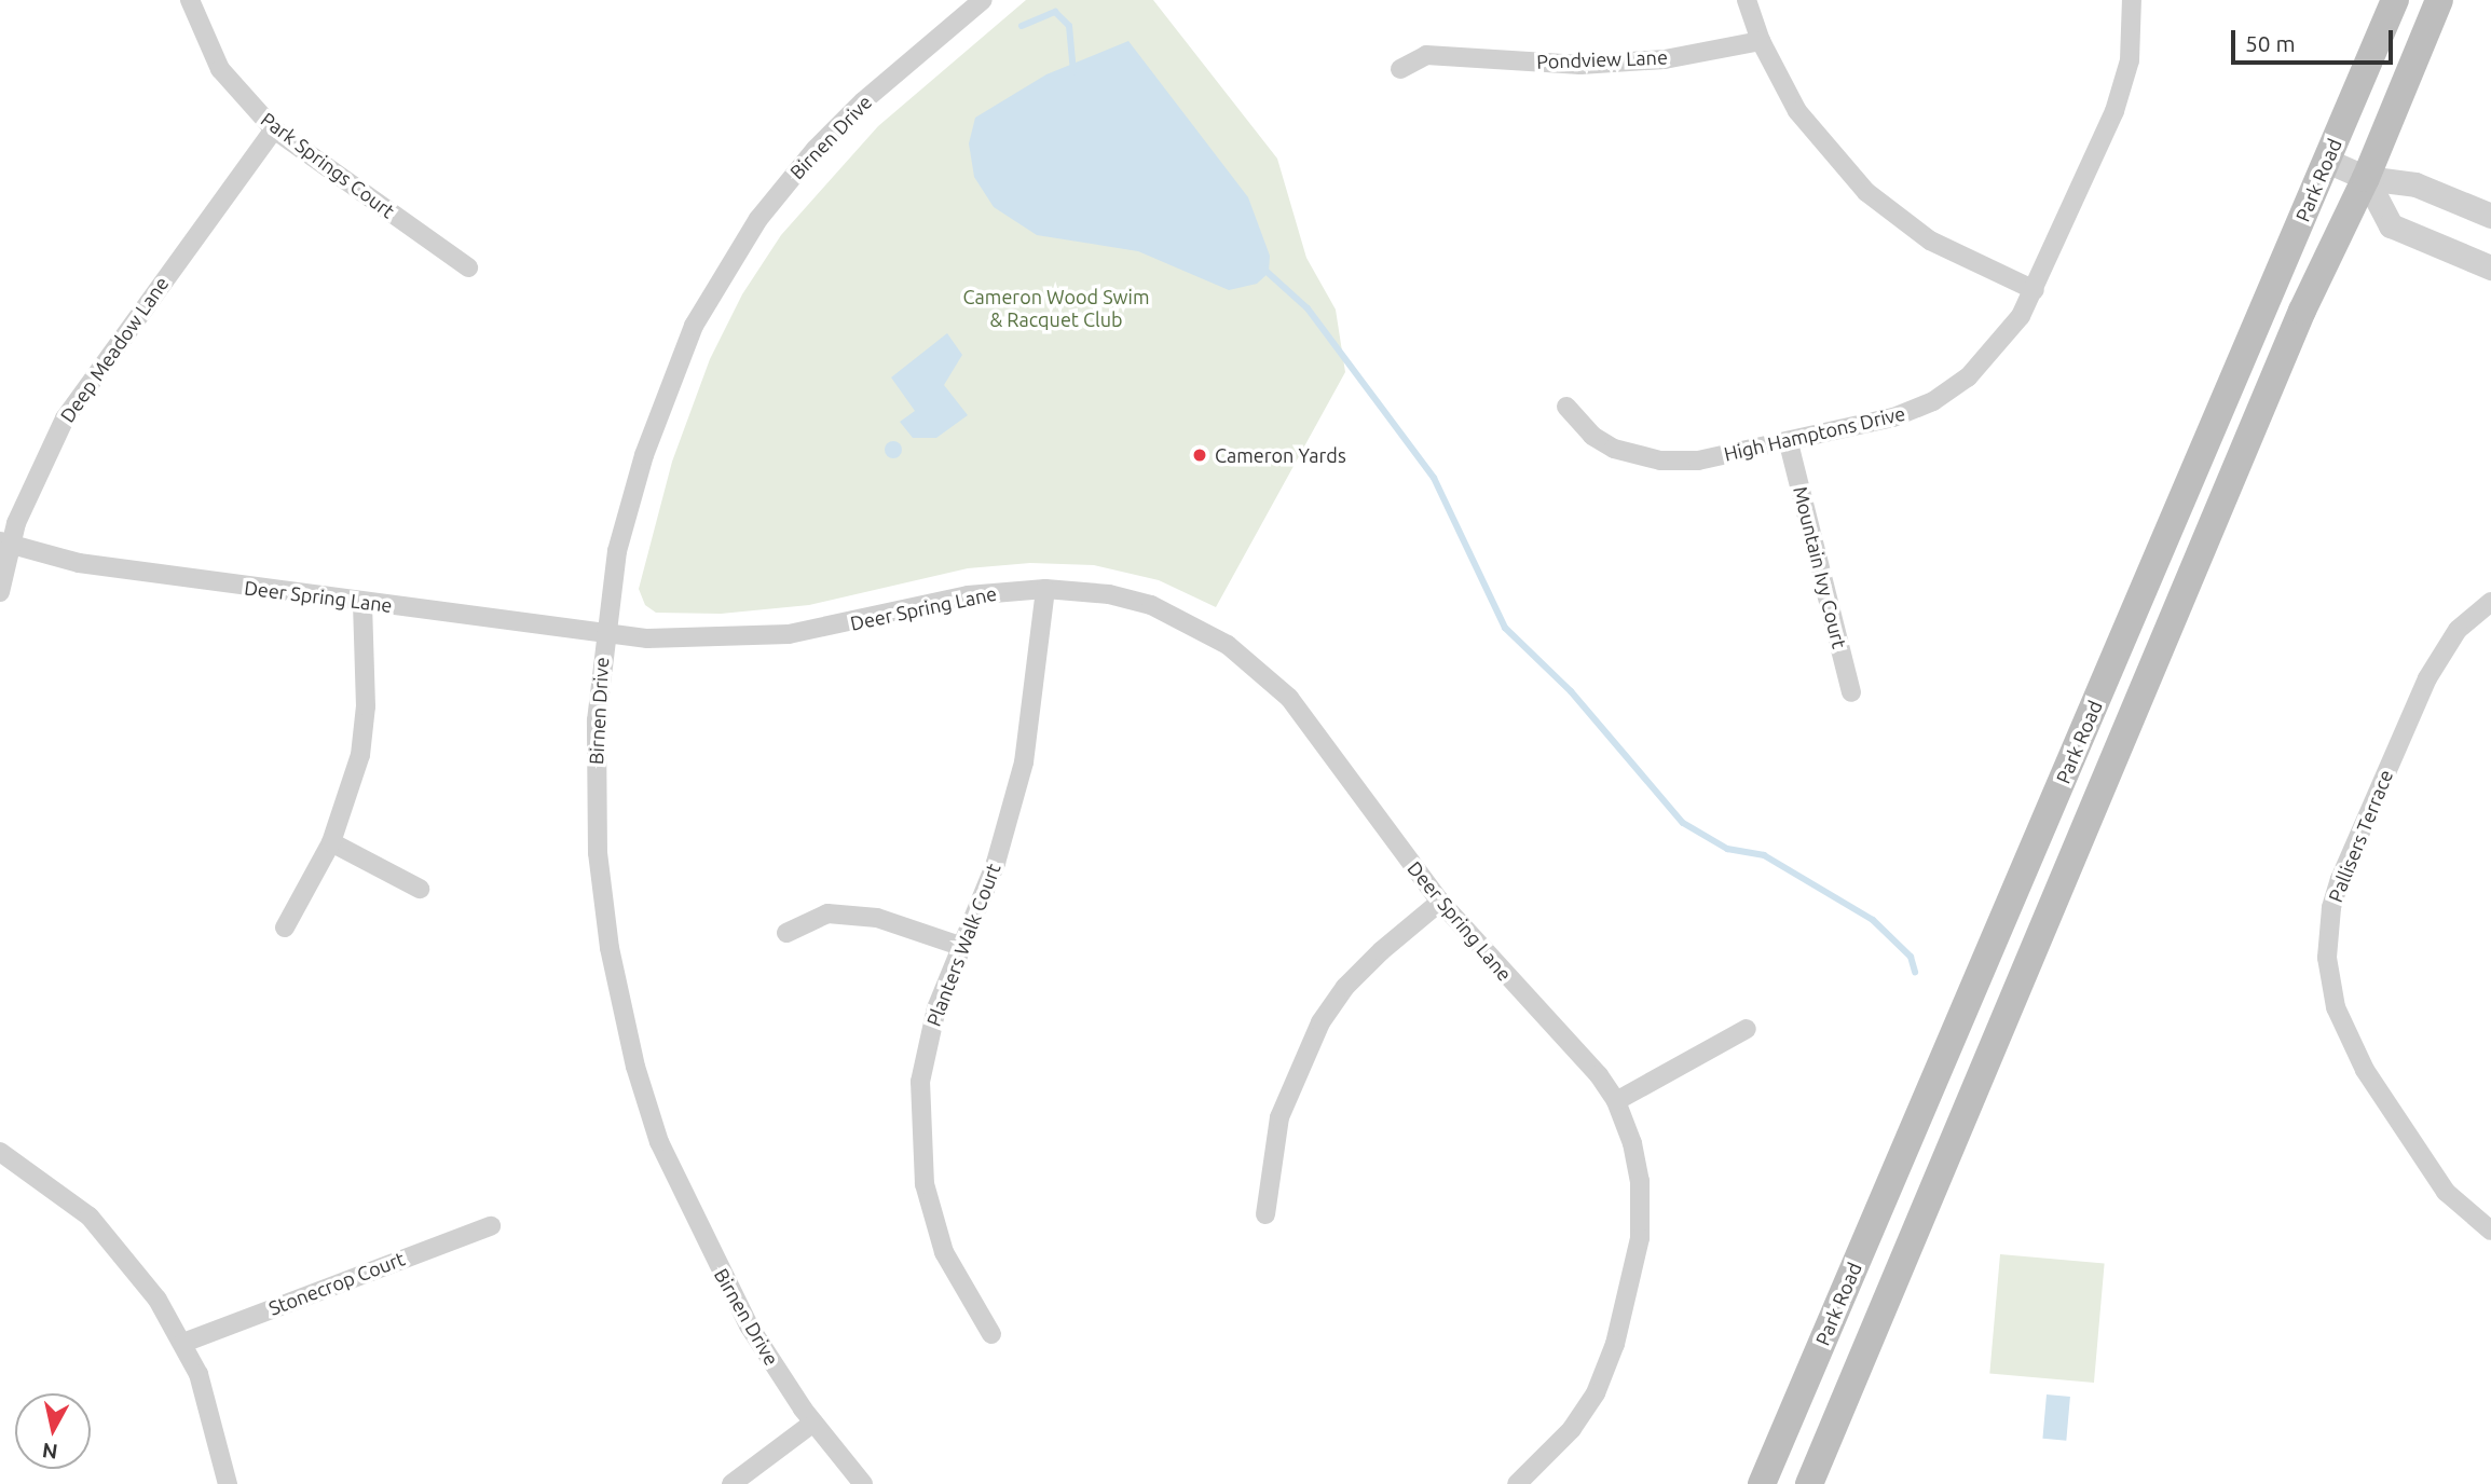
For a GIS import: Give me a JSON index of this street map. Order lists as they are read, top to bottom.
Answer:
{
  "streets": {
    "main road": ["Park Road"],
    "street": [
      "Pondview Lane",
      "Birnen Drive",
      "Park Springs Court",
      "Deep Meadow Lane",
      "High Hamptons Drive",
      "Mountain Ivy Court",
      "Deer Spring Lane",
      "Pallisers Terrace",
      "Planters Walk Court",
      "Stonecrop Court"
    ]
  },
  "crossings": [
    ["Birnen Drive", "Deer Spring Lane"],
    ["Park Springs Court", "Deep Meadow Lane"],
    ["Deep Meadow Lane", "Deer Spring Lane"],
    ["High Hamptons Drive", "Mountain Ivy Court"],
    ["Deer Spring Lane", "Planters Walk Court"]
  ],
  "parks": ["Cameron Wood Swim & Racquet Club"],
  "places": ["Cameron Yards"],
  "scale_bar": "50 m",
  "north": "bottom"
}
